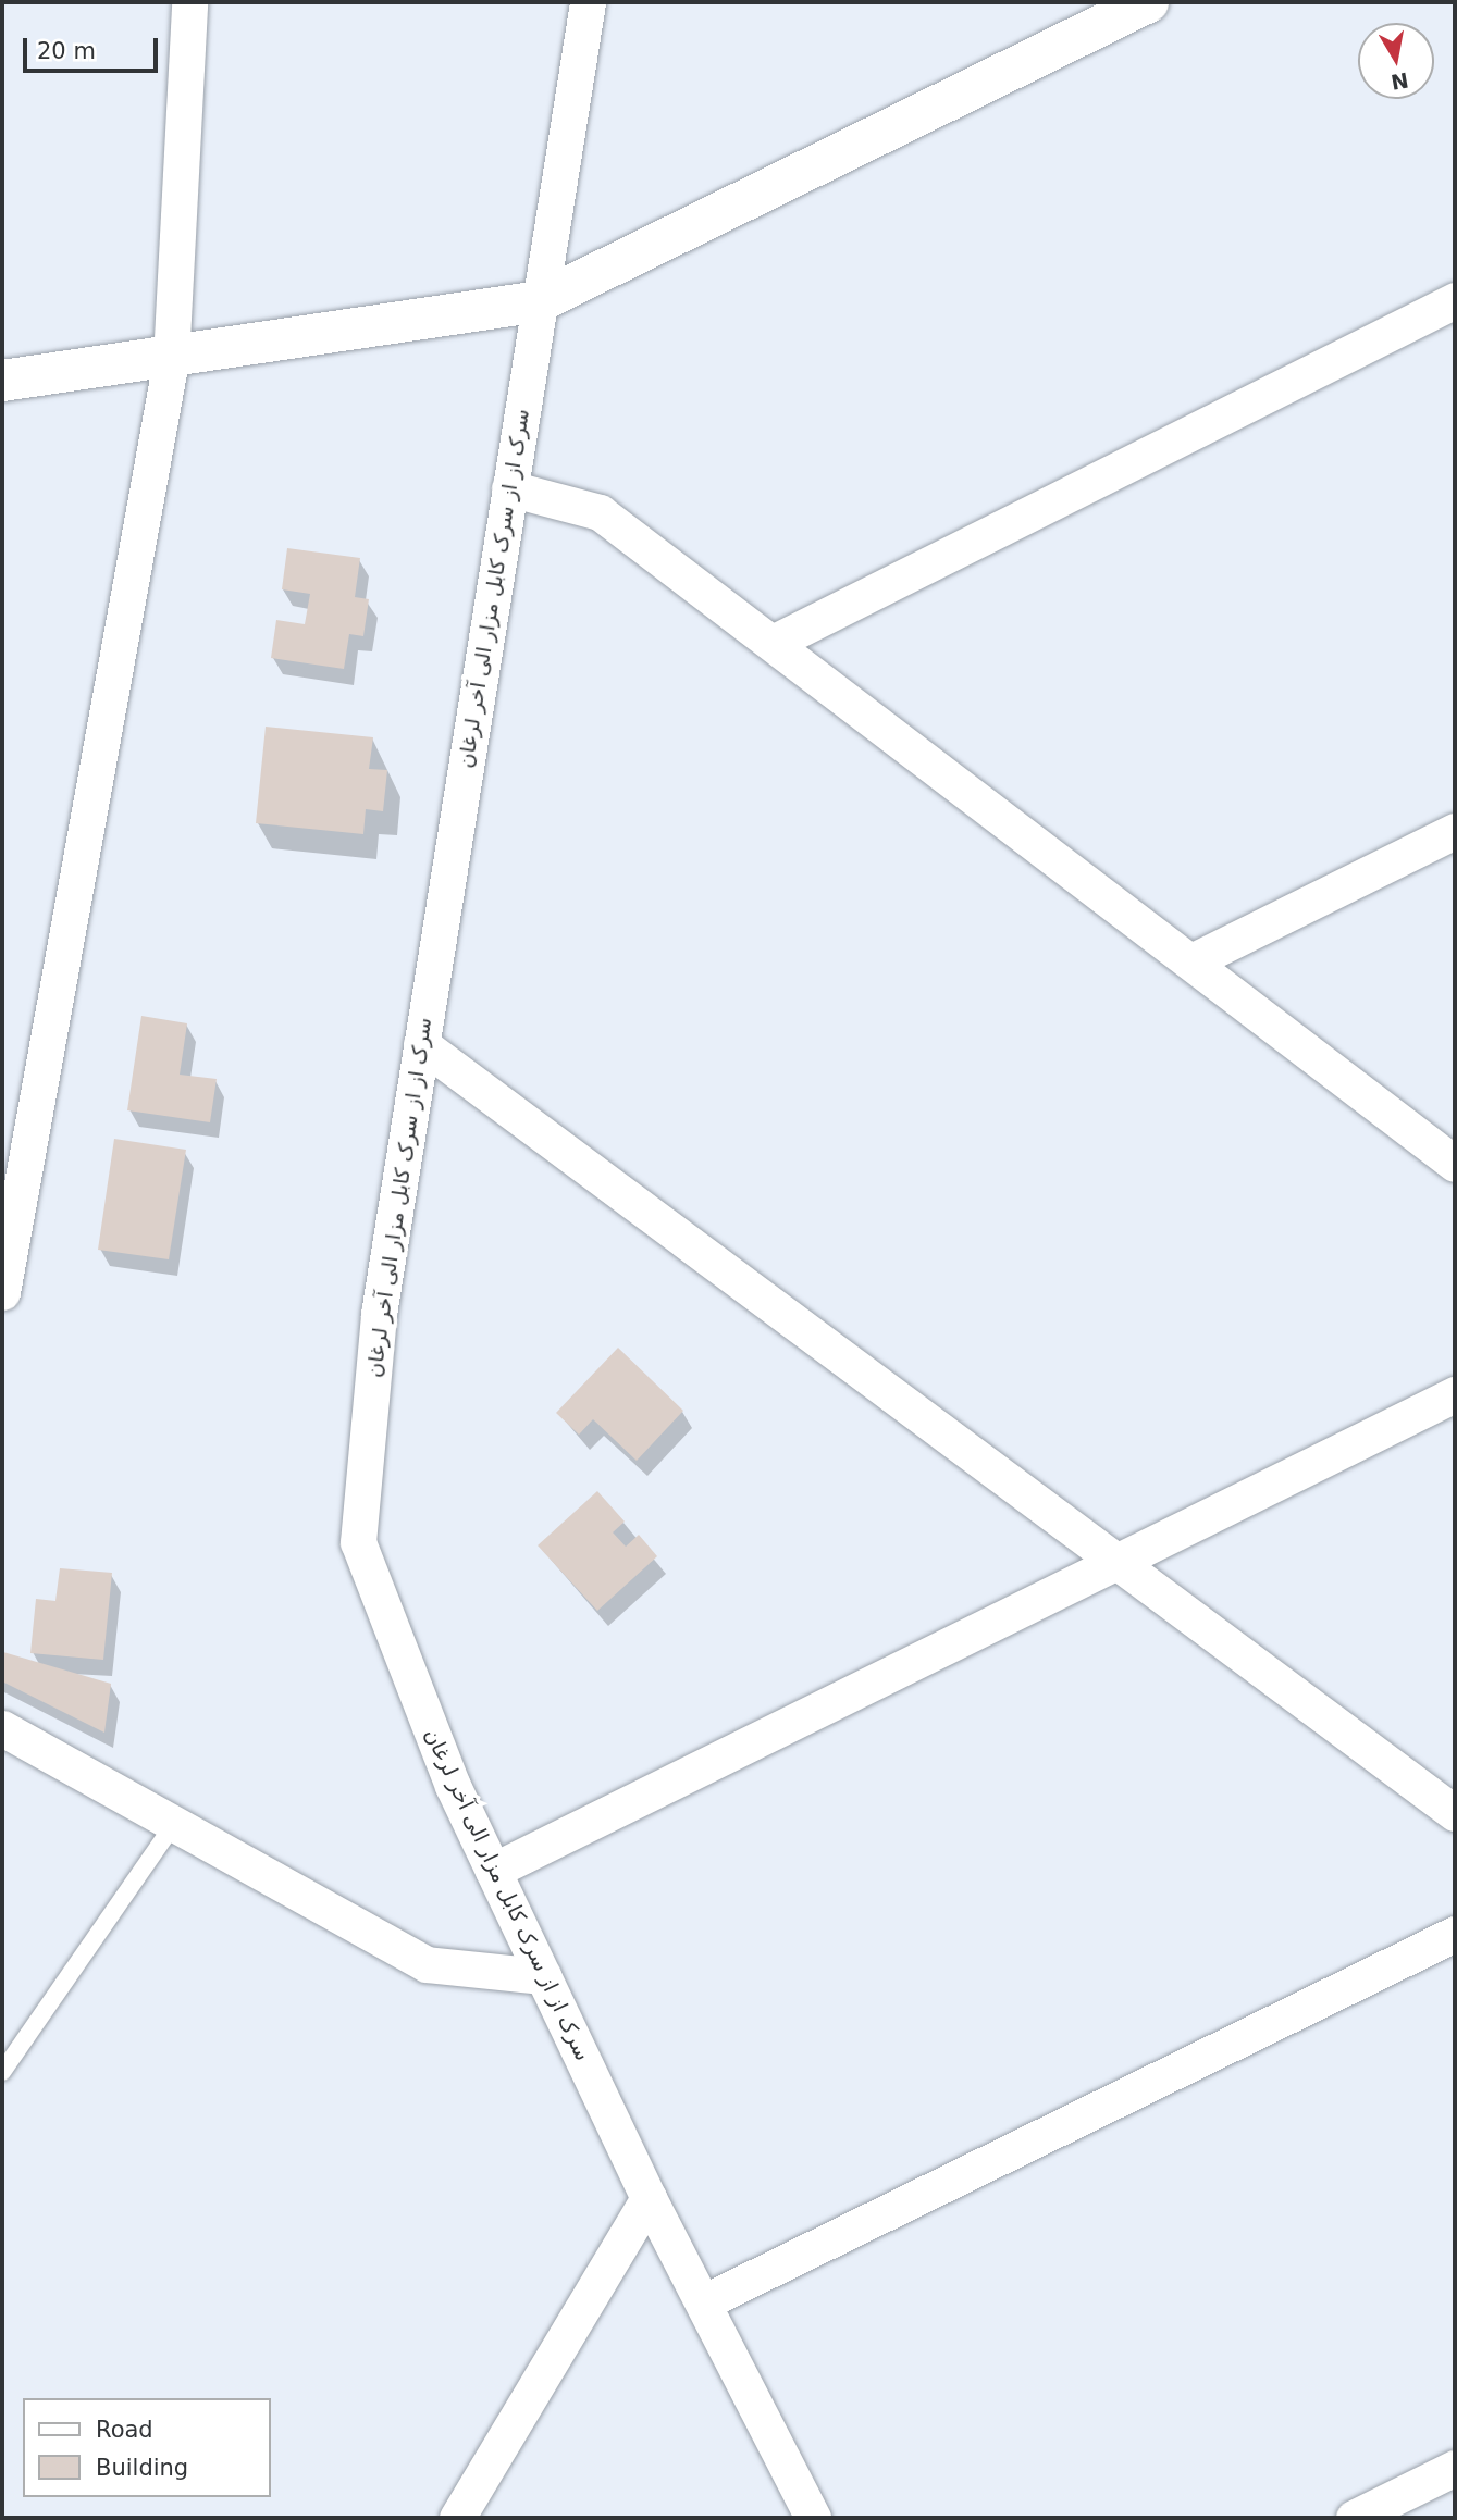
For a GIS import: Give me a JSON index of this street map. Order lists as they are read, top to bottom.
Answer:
{
  "streets": {
    "street": ["سرک از از سرک کابل مزار الی آخر لرغان"]
  },
  "legend": ["Road", "Building"],
  "scale_bar": "20 m",
  "north": "bottom"
}
